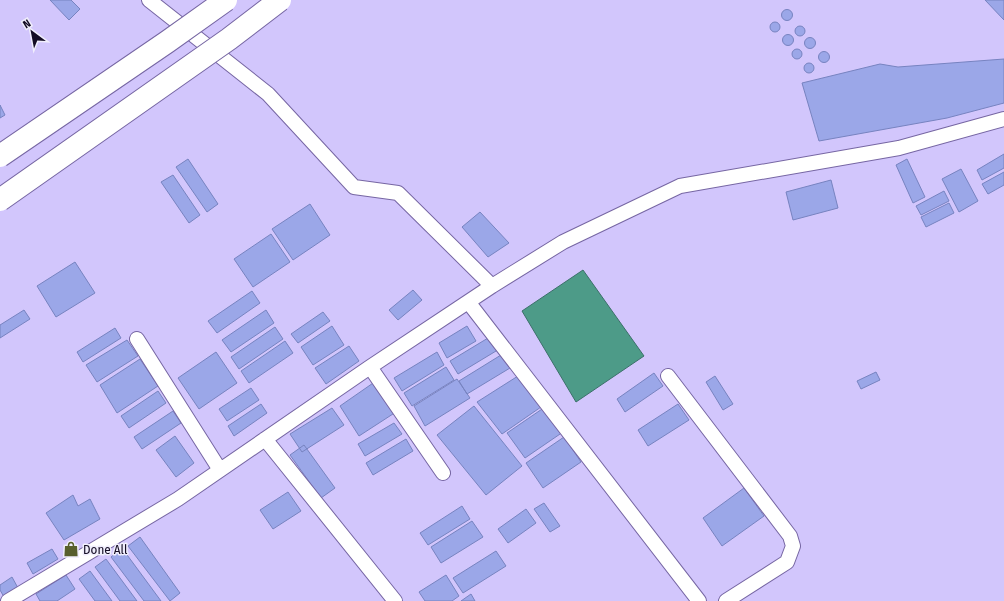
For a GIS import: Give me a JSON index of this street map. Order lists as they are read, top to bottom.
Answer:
{
  "places": {
    "shop": ["Done All"]
  },
  "north": "top left"
}
